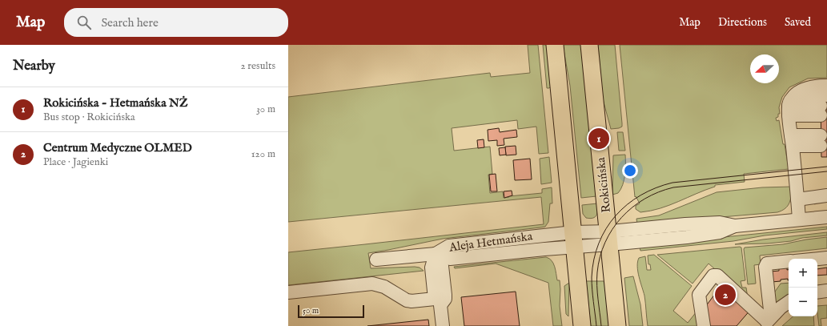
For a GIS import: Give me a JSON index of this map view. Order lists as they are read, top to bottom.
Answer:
{
  "streets": {
    "main road": ["Rokicińska"],
    "street": ["Aleja Hetmańska"]
  },
  "crossings": [
    ["Rokicińska", "Aleja Hetmańska"]
  ],
  "scale_bar": "50 m",
  "north": "left",
  "page": {
    "header": "Map",
    "search": "Search here",
    "nav": ["Map", "Directions", "Saved"],
    "heading": ["Nearby", "2 results"],
    "list": [
      {
        "mark": "1",
        "name": "Rokicińska - Hetmańska NŻ",
        "note": "Bus stop · Rokicińska",
        "value": "30 m"
      },
      {
        "mark": "2",
        "name": "Centrum Medyczne OLMED",
        "note": "Place · Jagienki",
        "value": "120 m"
      }
    ],
    "pins": ["1", "2"],
    "map_buttons": ["+", "−"],
    "scale": "50 m"
  }
}
